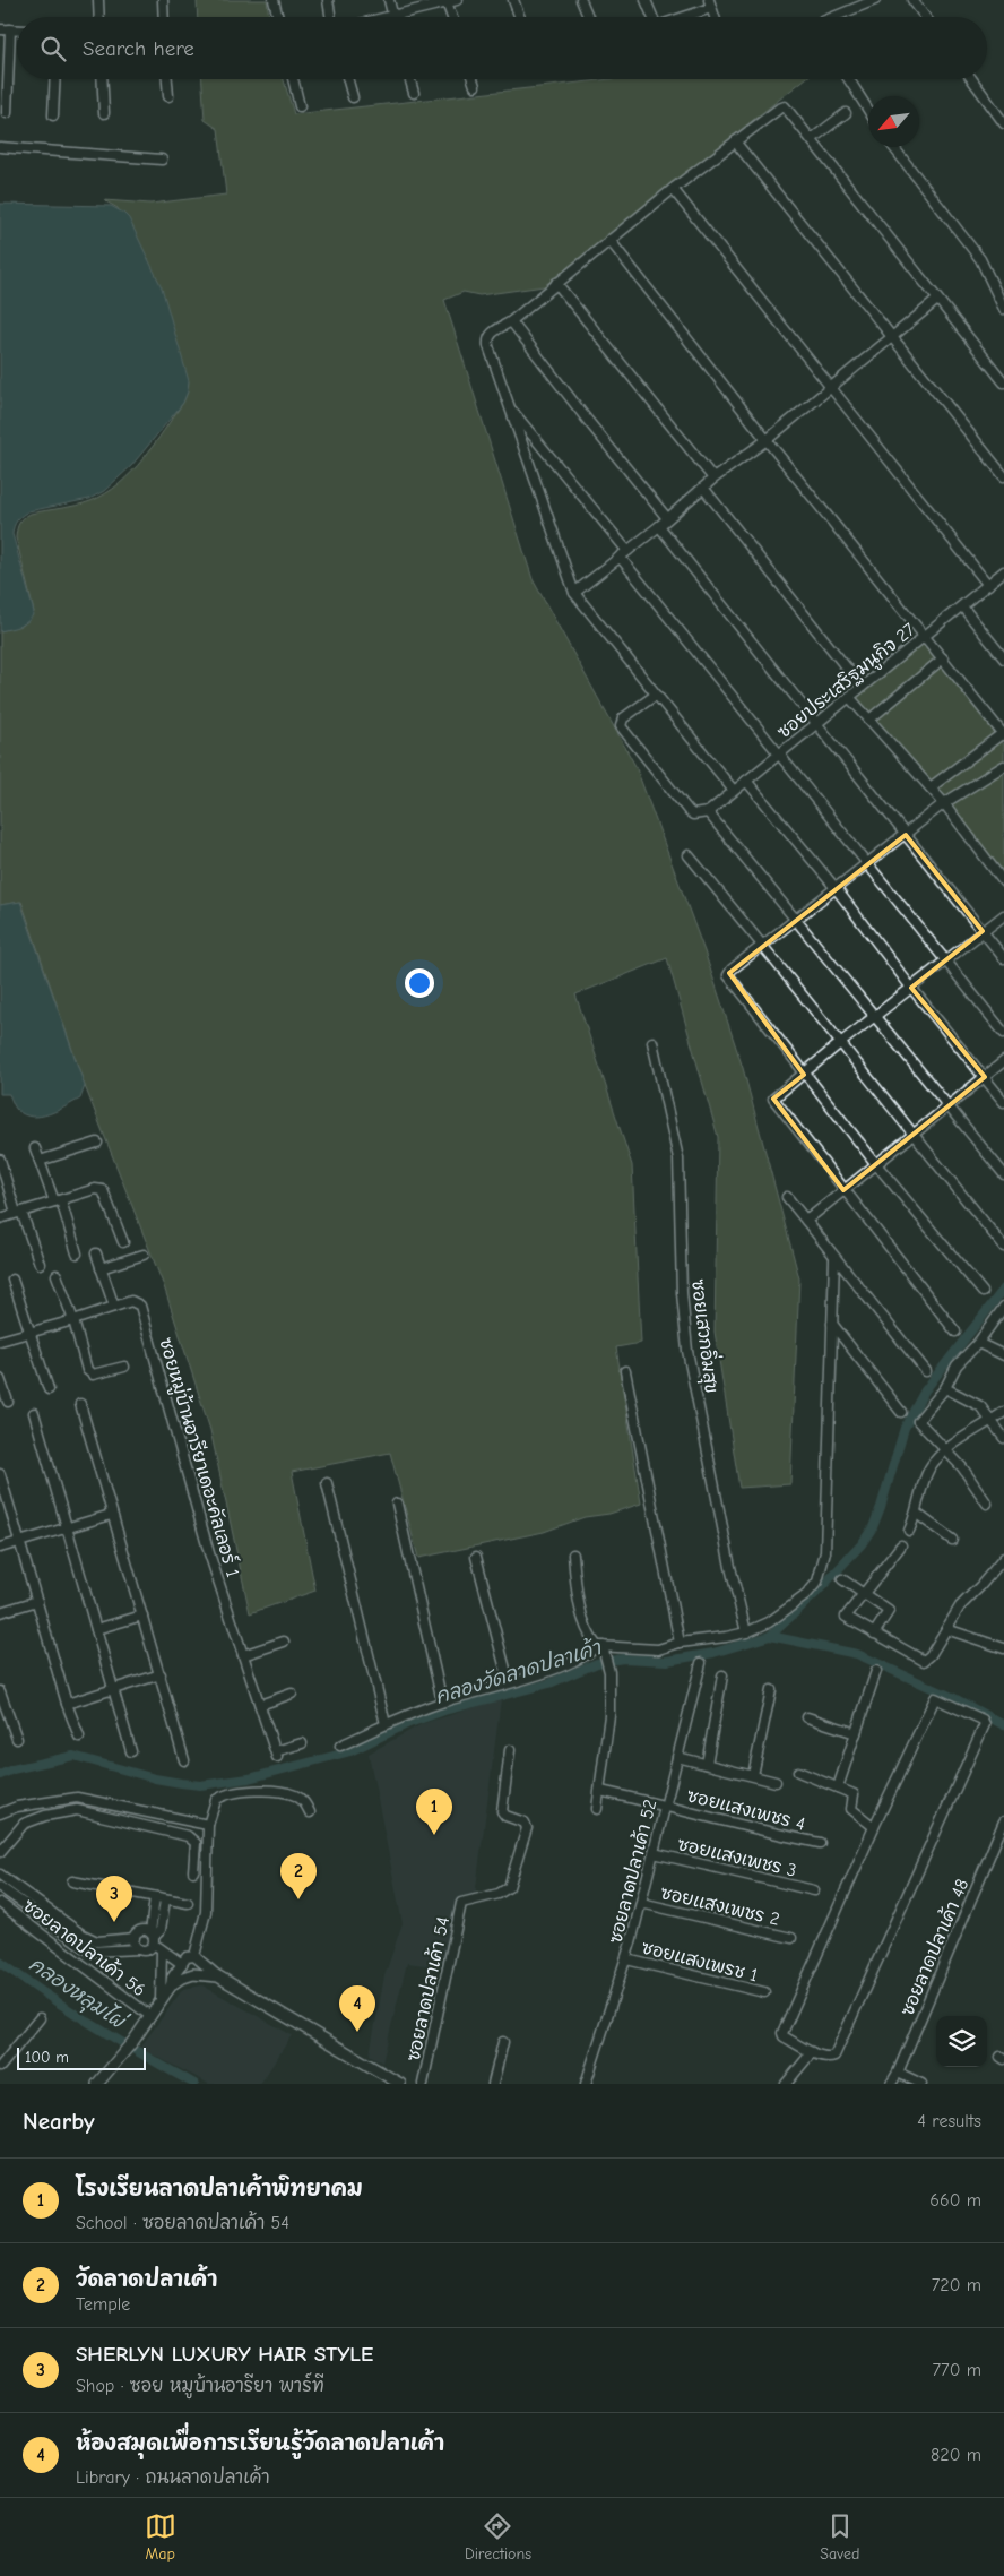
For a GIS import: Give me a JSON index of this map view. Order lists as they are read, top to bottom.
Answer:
{
  "streets": {
    "street": [
      "ซอยประเสริฐมนูกิจ 27",
      "ซอยเสวกอิ่มสุข",
      "ซอยหมู่บ้านอารียาเดอะคัลเลอร์ 1",
      "ซอยแสงเพชร 4",
      "ซอยแสงเพชร 3",
      "ซอยลาดปลาเค้า 52",
      "ซอยแสงเพชร 2",
      "ซอยลาดปลาเค้า 56",
      "ซอยลาดปลาเค้า 48",
      "ซอยแสงเพรช 1",
      "ซอยลาดปลาเค้า 54"
    ]
  },
  "crossings": [
    ["ซอยแสงเพชร 4", "ซอยลาดปลาเค้า 52"],
    ["ซอยแสงเพชร 3", "ซอยลาดปลาเค้า 52"],
    ["ซอยลาดปลาเค้า 52", "ซอยแสงเพชร 2"],
    ["ซอยลาดปลาเค้า 52", "ซอยแสงเพรช 1"]
  ],
  "water": ["คลองวัดลาดปลาเค้า", "คลองหลุมไผ่"],
  "scale_bar": "100 m",
  "north": "bottom left",
  "page": {
    "search": "Search here",
    "pins": [
      "1",
      "2",
      "3",
      "4"
    ],
    "scale": "100 m",
    "heading": ["Nearby", "4 results"],
    "list": [
      {
        "mark": "1",
        "name": "โรงเรียนลาดปลาเค้าพิทยาคม",
        "note": "School · ซอยลาดปลาเค้า 54",
        "value": "660 m"
      },
      {
        "mark": "2",
        "name": "วัดลาดปลาเค้า",
        "note": "Temple",
        "value": "720 m"
      },
      {
        "mark": "3",
        "name": "SHERLYN LUXURY HAIR STYLE",
        "note": "Shop · ซอย หมูบ้านอารียา พาร์ที",
        "value": "770 m"
      },
      {
        "mark": "4",
        "name": "ห้องสมุดเพื่อการเรียนรู้วัดลาดปลาเค้า",
        "note": "Library · ถนนลาดปลาเค้า",
        "value": "820 m"
      }
    ],
    "nav": ["Map", "Directions", "Saved"]
  }
}
